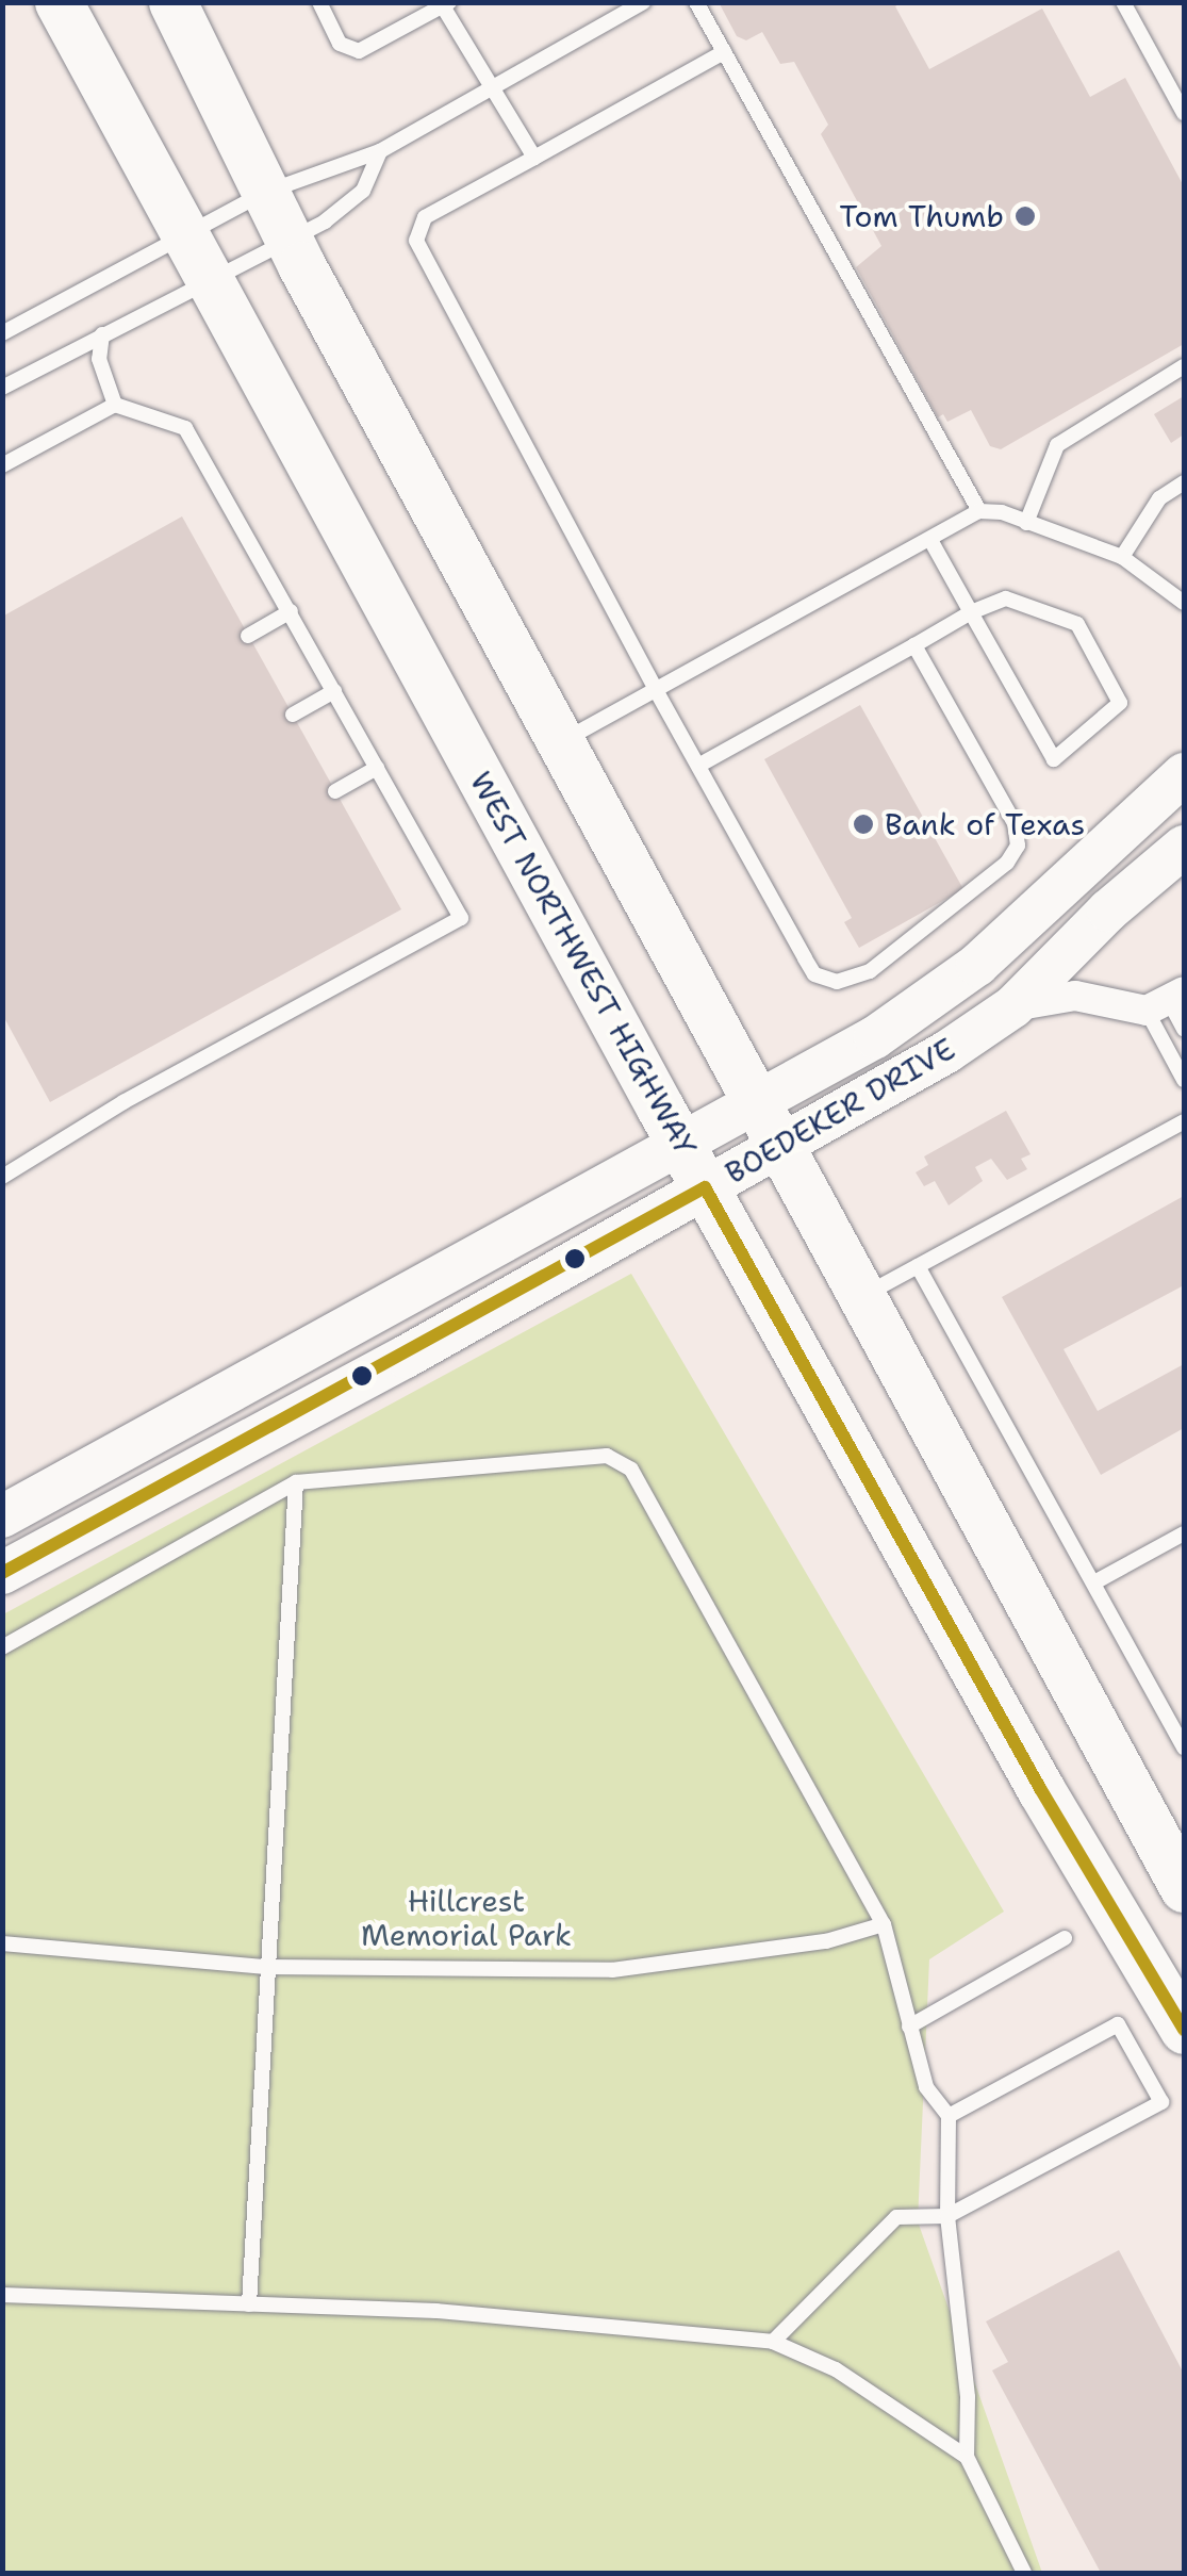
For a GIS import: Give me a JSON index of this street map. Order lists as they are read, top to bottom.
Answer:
{
  "streets": {
    "main road": ["WEST NORTHWEST HIGHWAY", "BOEDEKER DRIVE"]
  },
  "crossings": [
    ["WEST NORTHWEST HIGHWAY", "BOEDEKER DRIVE"]
  ],
  "parks": ["Hillcrest Memorial Park"],
  "places": ["Tom Thumb", "Bank of Texas"]
}
